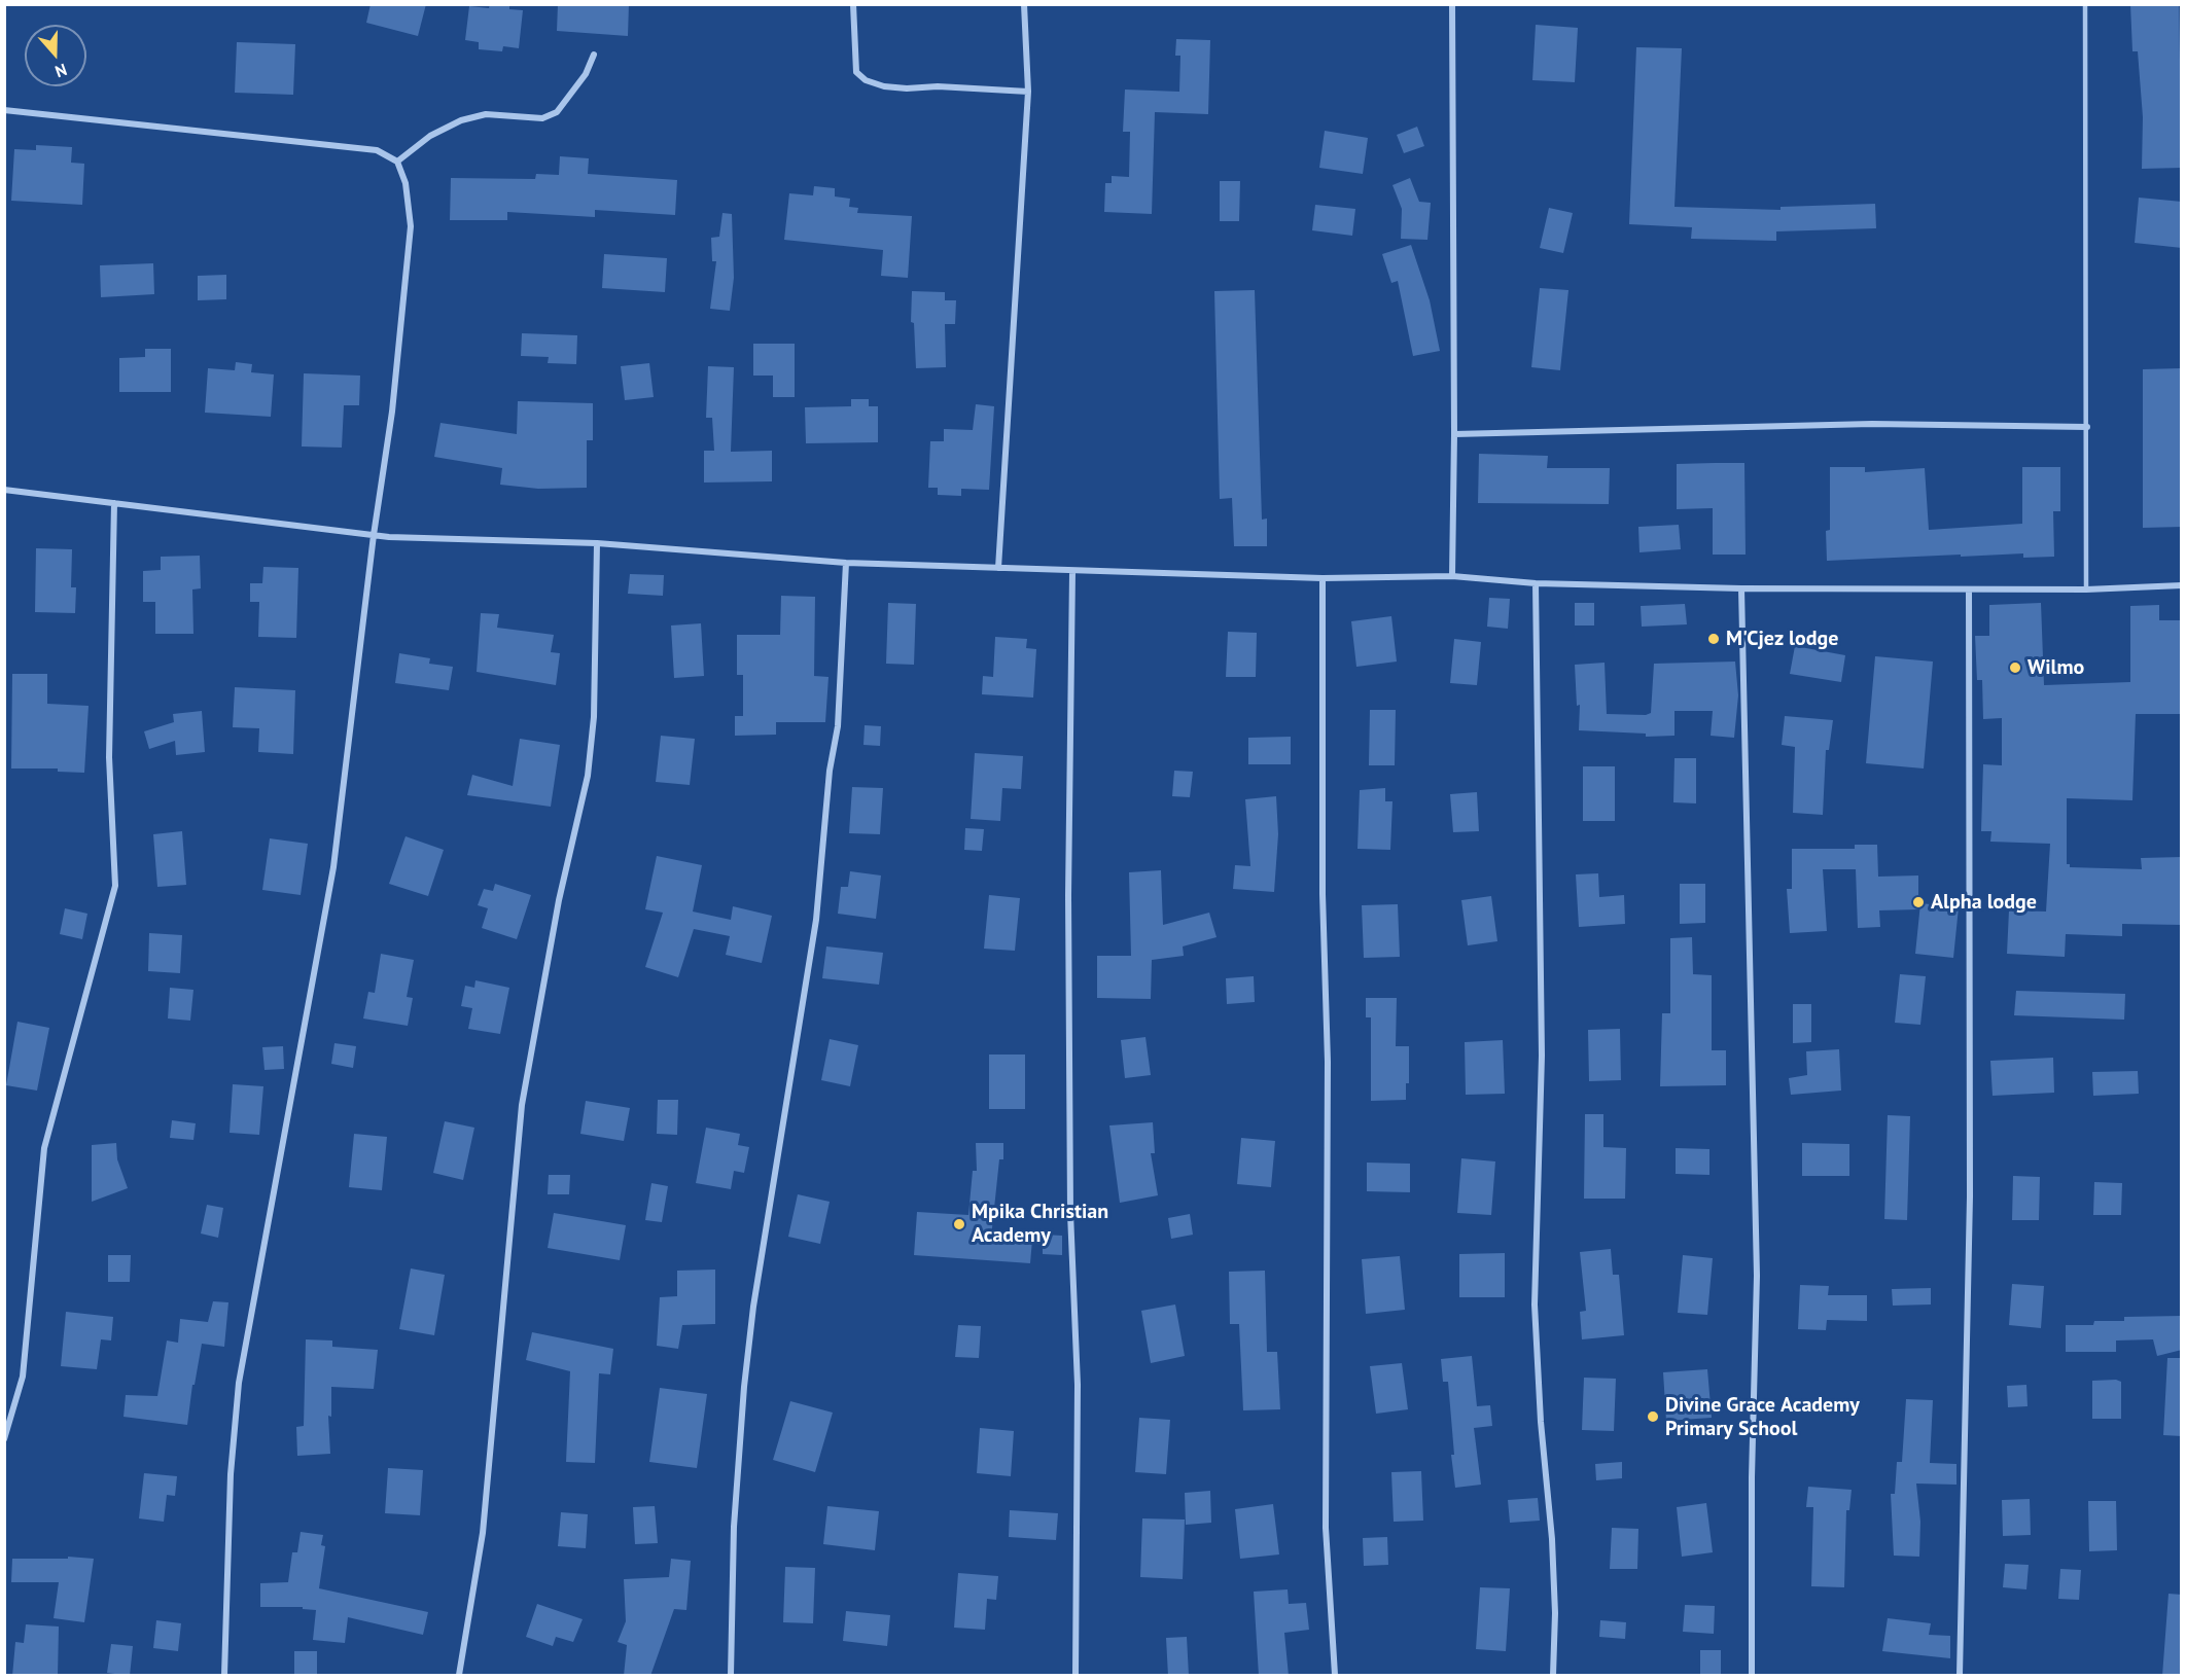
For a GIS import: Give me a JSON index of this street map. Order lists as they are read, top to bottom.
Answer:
{
  "places": [
    "M'Cjez lodge",
    "Wilmo",
    "Alpha lodge",
    "Mpika Christian Academy",
    "Divine Grace Academy Primary School"
  ],
  "north": "bottom"
}
